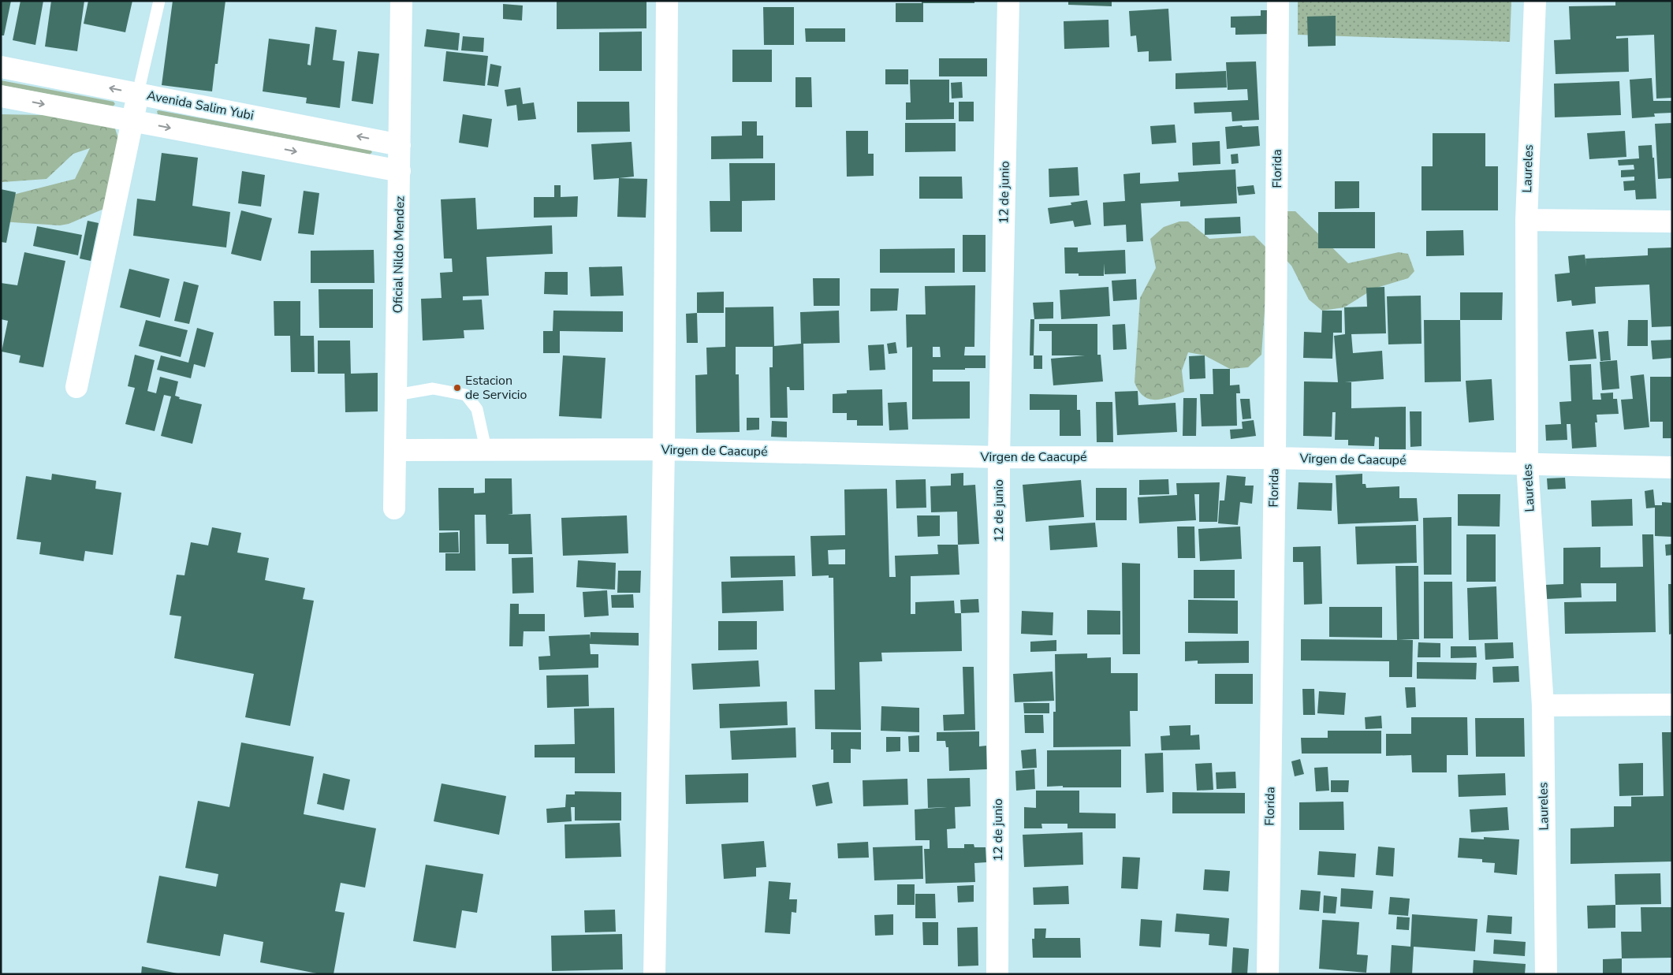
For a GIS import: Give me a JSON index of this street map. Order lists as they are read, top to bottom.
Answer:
{
  "streets": {
    "street": [
      "Avenida Salim Yubi",
      "Florida",
      "Laureles",
      "12 de junio",
      "Oficial Nildo Mendez",
      "Virgen de Caacupé"
    ]
  },
  "crossings": [
    ["Avenida Salim Yubi", "Oficial Nildo Mendez"],
    ["Florida", "Virgen de Caacupé"],
    ["Laureles", "Virgen de Caacupé"],
    ["12 de junio", "Virgen de Caacupé"],
    ["Oficial Nildo Mendez", "Virgen de Caacupé"]
  ],
  "places": ["Estacion de Servicio"]
}
